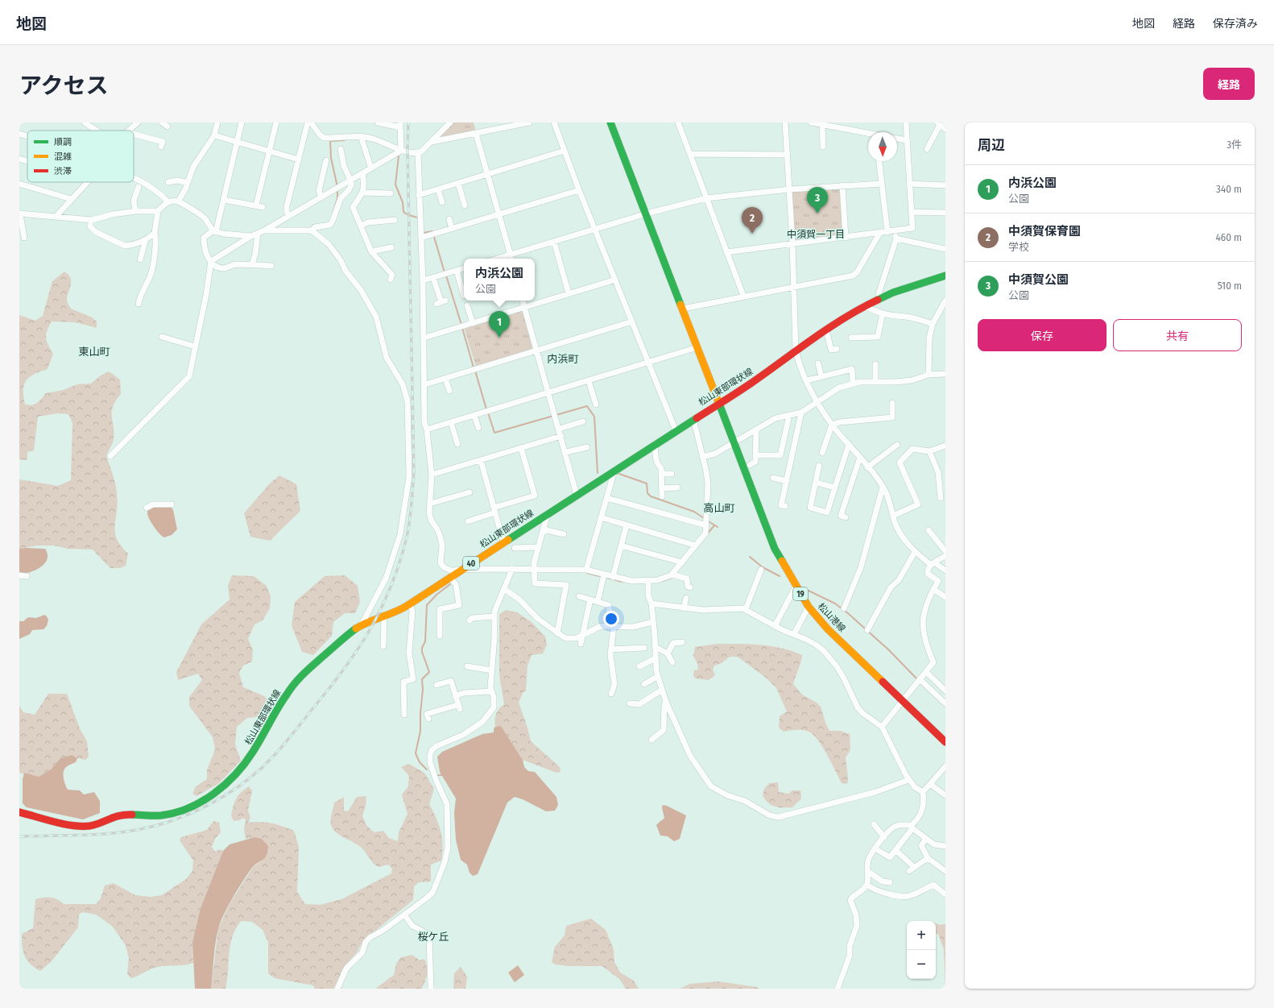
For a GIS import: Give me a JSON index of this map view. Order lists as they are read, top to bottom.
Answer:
{
  "streets": {
    "main road": [
      "松山東部環状線",
      "40",
      "19",
      "松山港線"
    ]
  },
  "crossings": [
    ["松山東部環状線", "松山港線"]
  ],
  "districts": [
    "中須賀一丁目",
    "東山町",
    "内浜町",
    "高山町",
    "桜ケ丘"
  ],
  "legend": ["順調", "混雑", "渋滞"],
  "north": "bottom",
  "page": {
    "header": "地図",
    "nav": ["地図", "経路", "保存済み"],
    "title": "アクセス",
    "buttons": [
      "経路",
      ["保存", "共有"]
    ],
    "heading": ["周辺", "3件"],
    "list": [
      {
        "mark": "1",
        "name": "内浜公園",
        "note": "公園",
        "value": "340 m"
      },
      {
        "mark": "2",
        "name": "中須賀保育園",
        "note": "学校",
        "value": "460 m"
      },
      {
        "mark": "3",
        "name": "中須賀公園",
        "note": "公園",
        "value": "510 m"
      }
    ],
    "pins": ["3", "2", "1"],
    "popup": ["内浜公園", "公園"],
    "map_buttons": ["+", "−"]
  }
}
